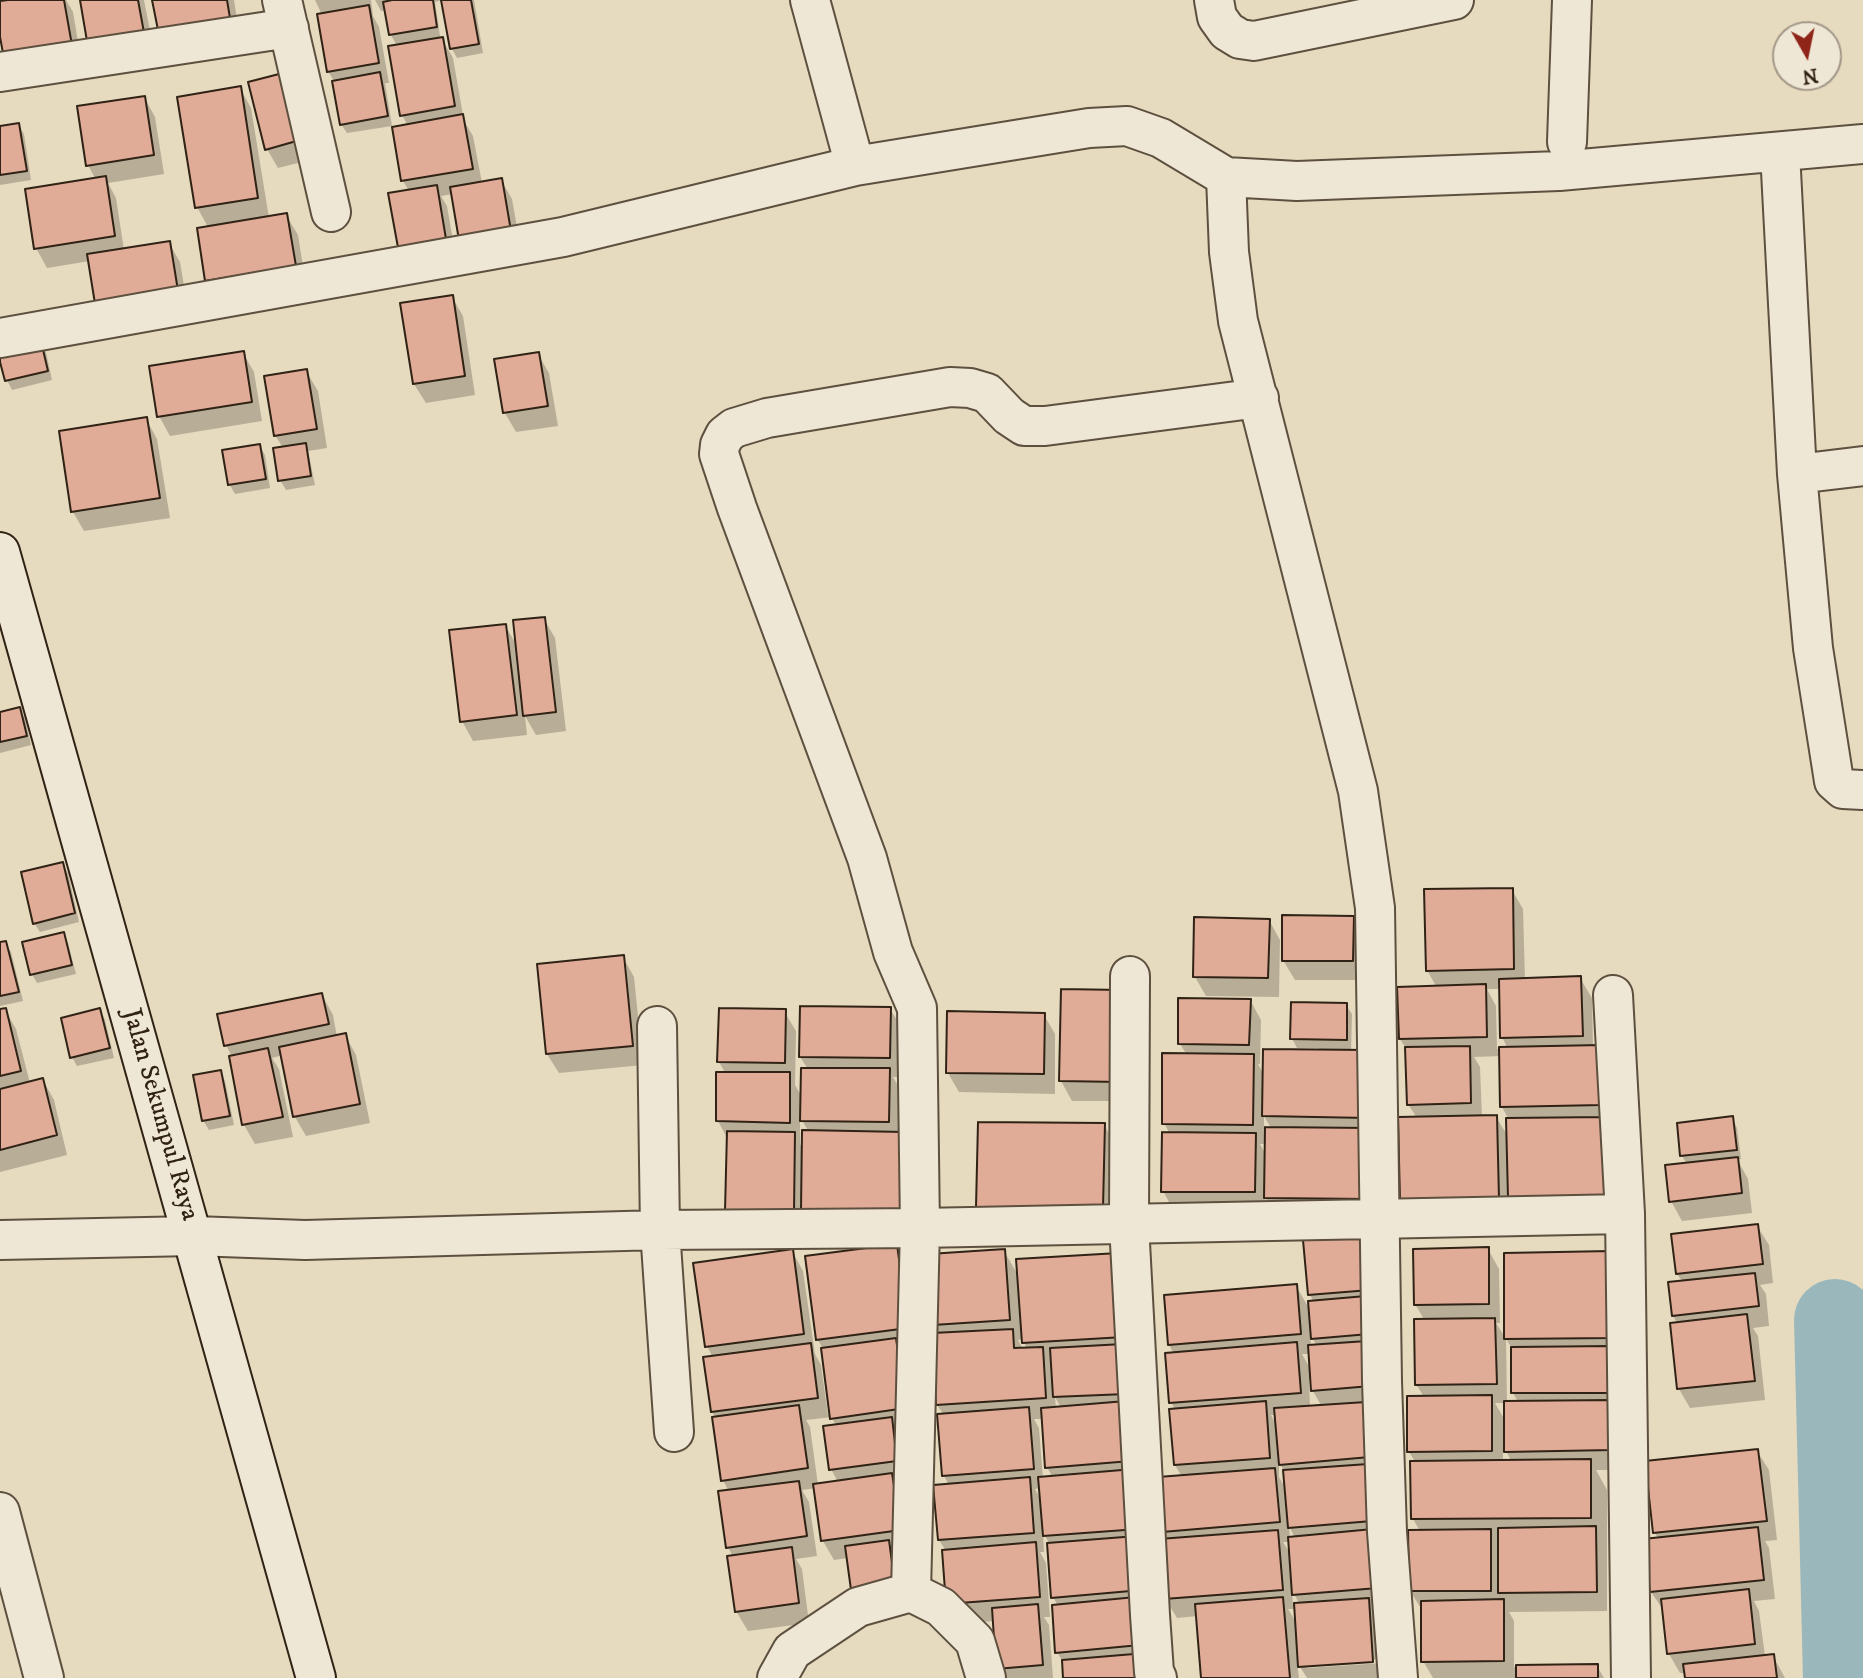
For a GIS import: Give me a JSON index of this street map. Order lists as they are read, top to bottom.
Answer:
{
  "streets": {
    "street": ["Jalan Sekumpul Raya"]
  },
  "north": "bottom"
}
